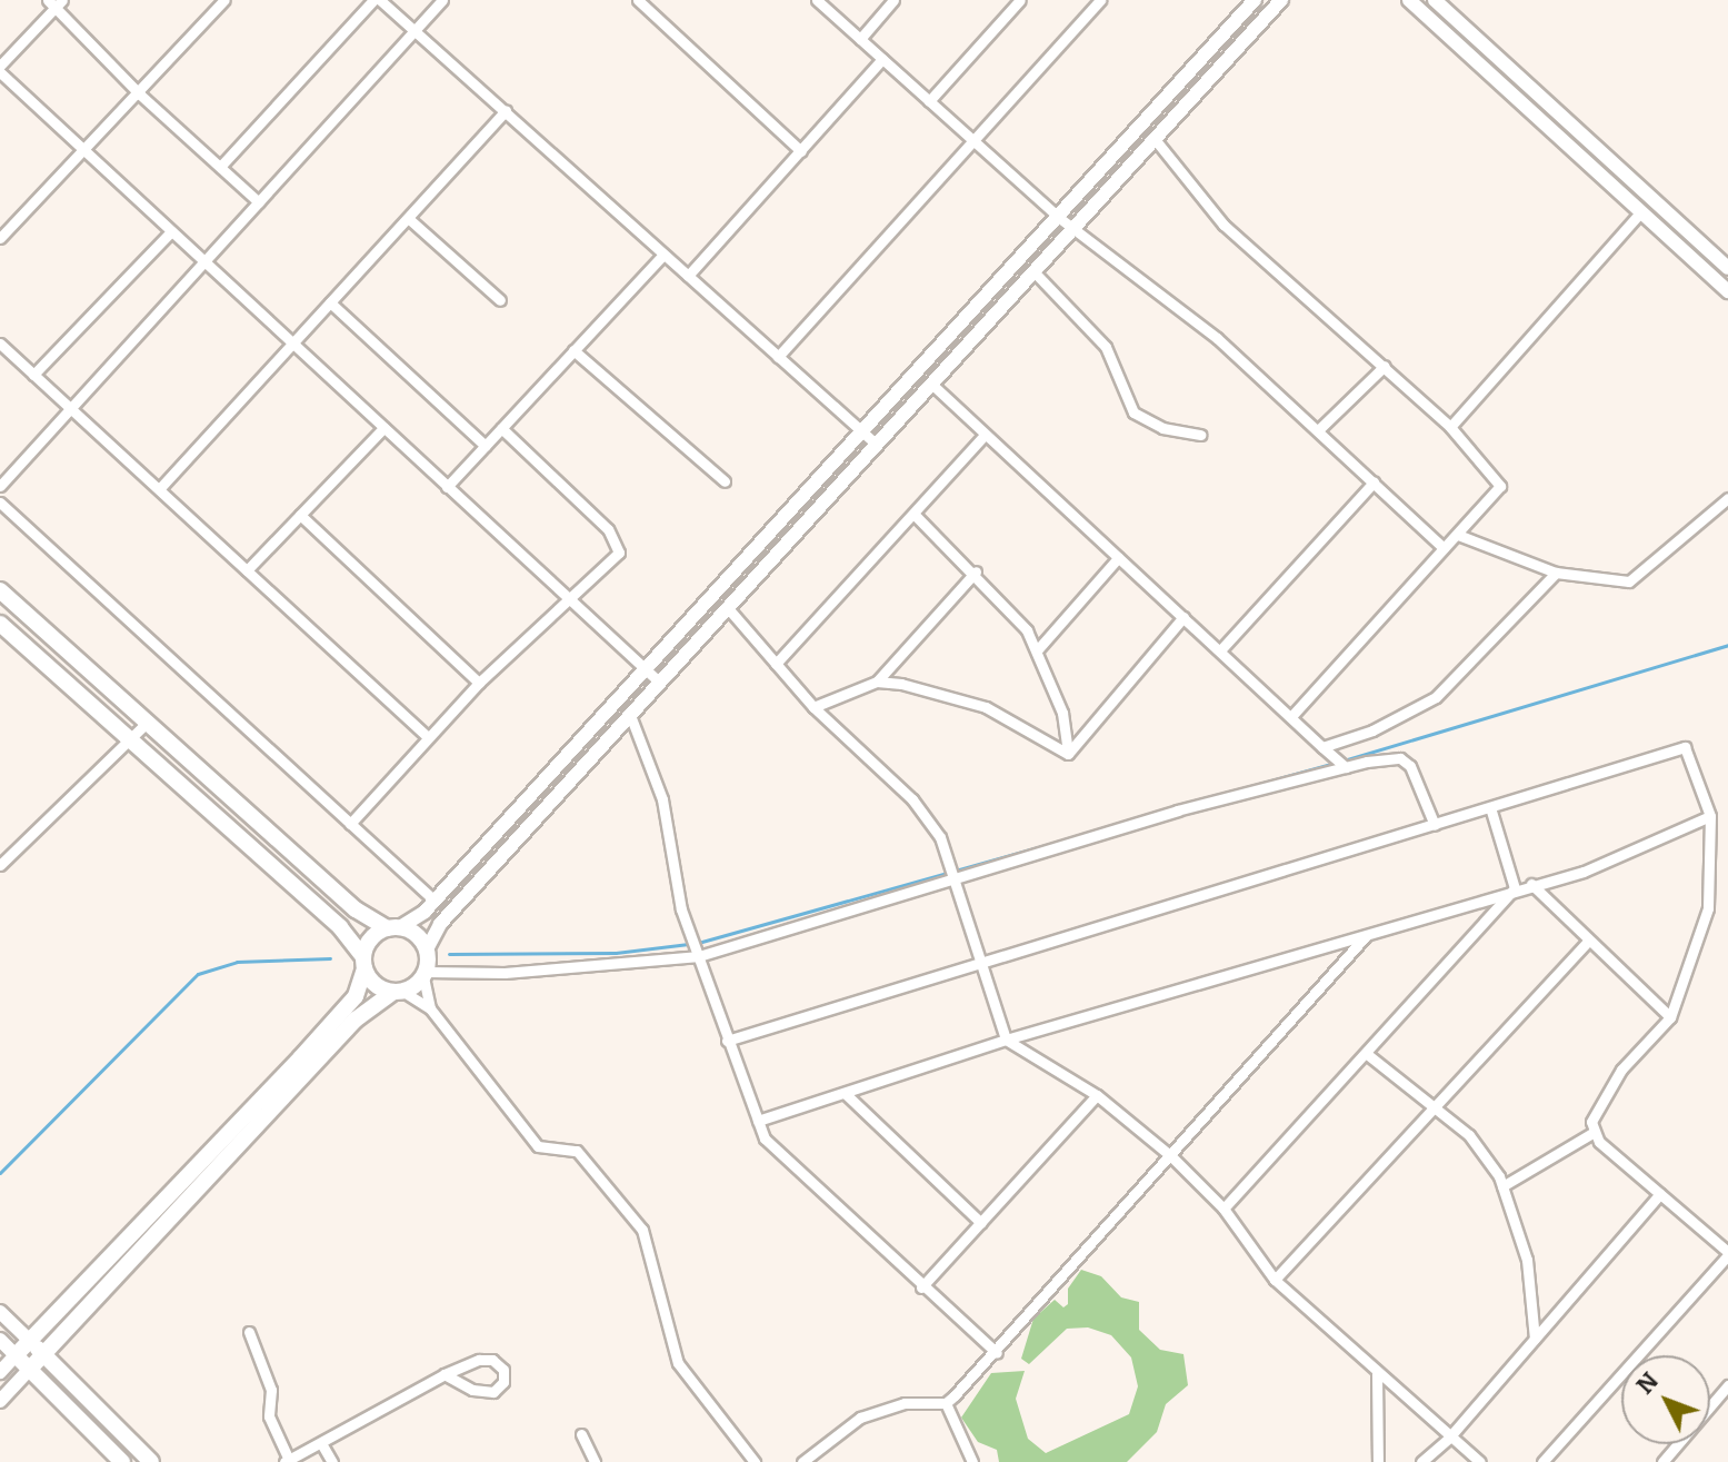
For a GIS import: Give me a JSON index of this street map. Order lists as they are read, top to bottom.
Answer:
{
  "north": "top left"
}
